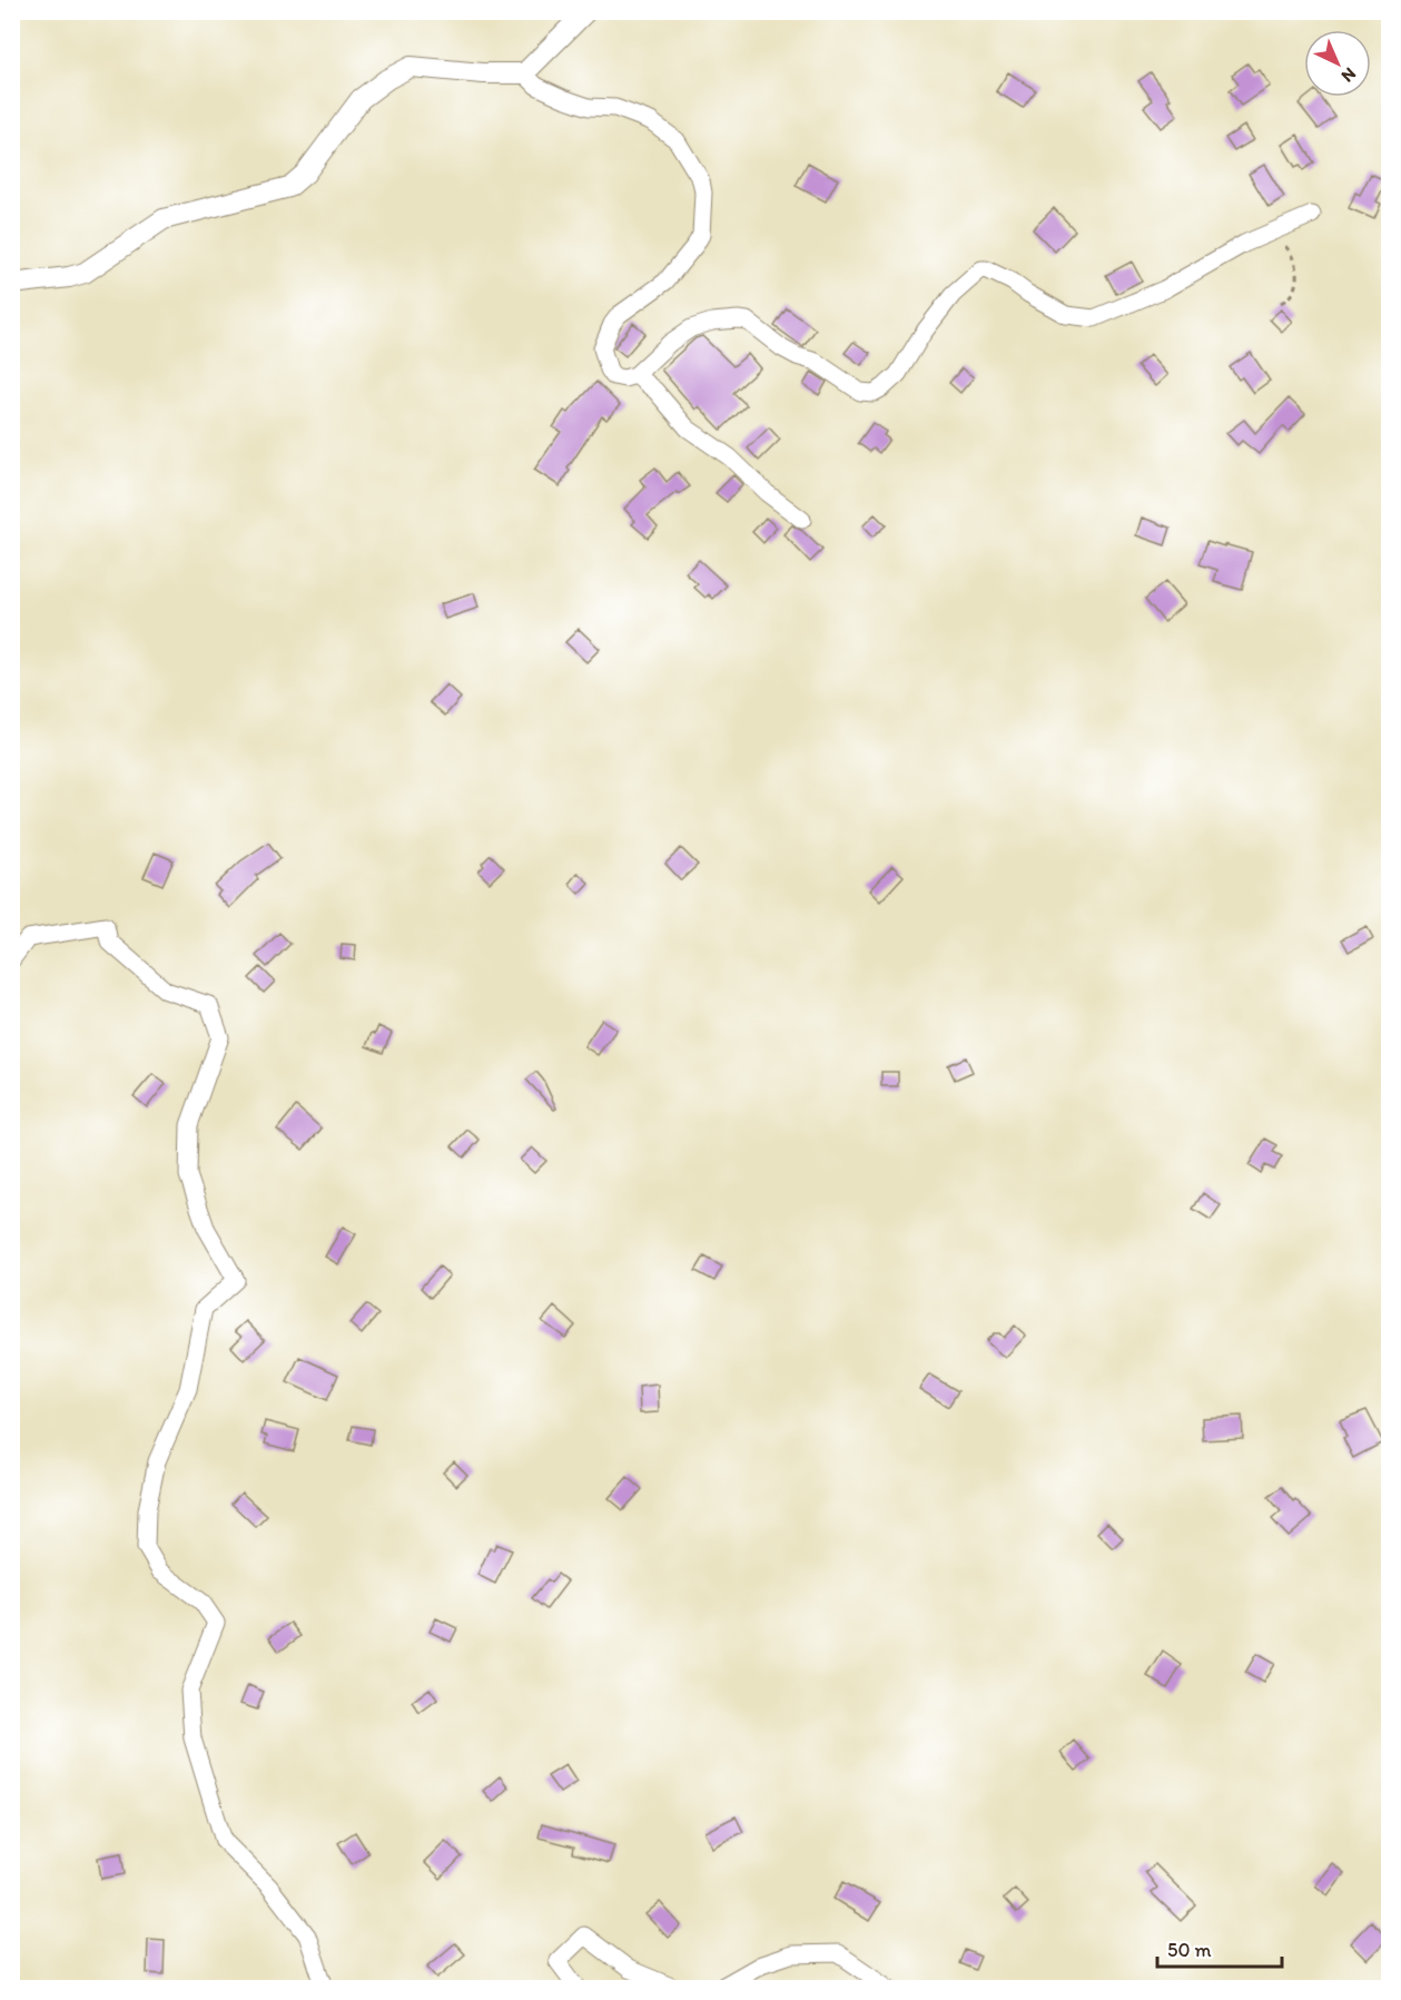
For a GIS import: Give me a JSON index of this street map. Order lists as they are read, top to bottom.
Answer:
{
  "scale_bar": "50 m",
  "north": "bottom right"
}
